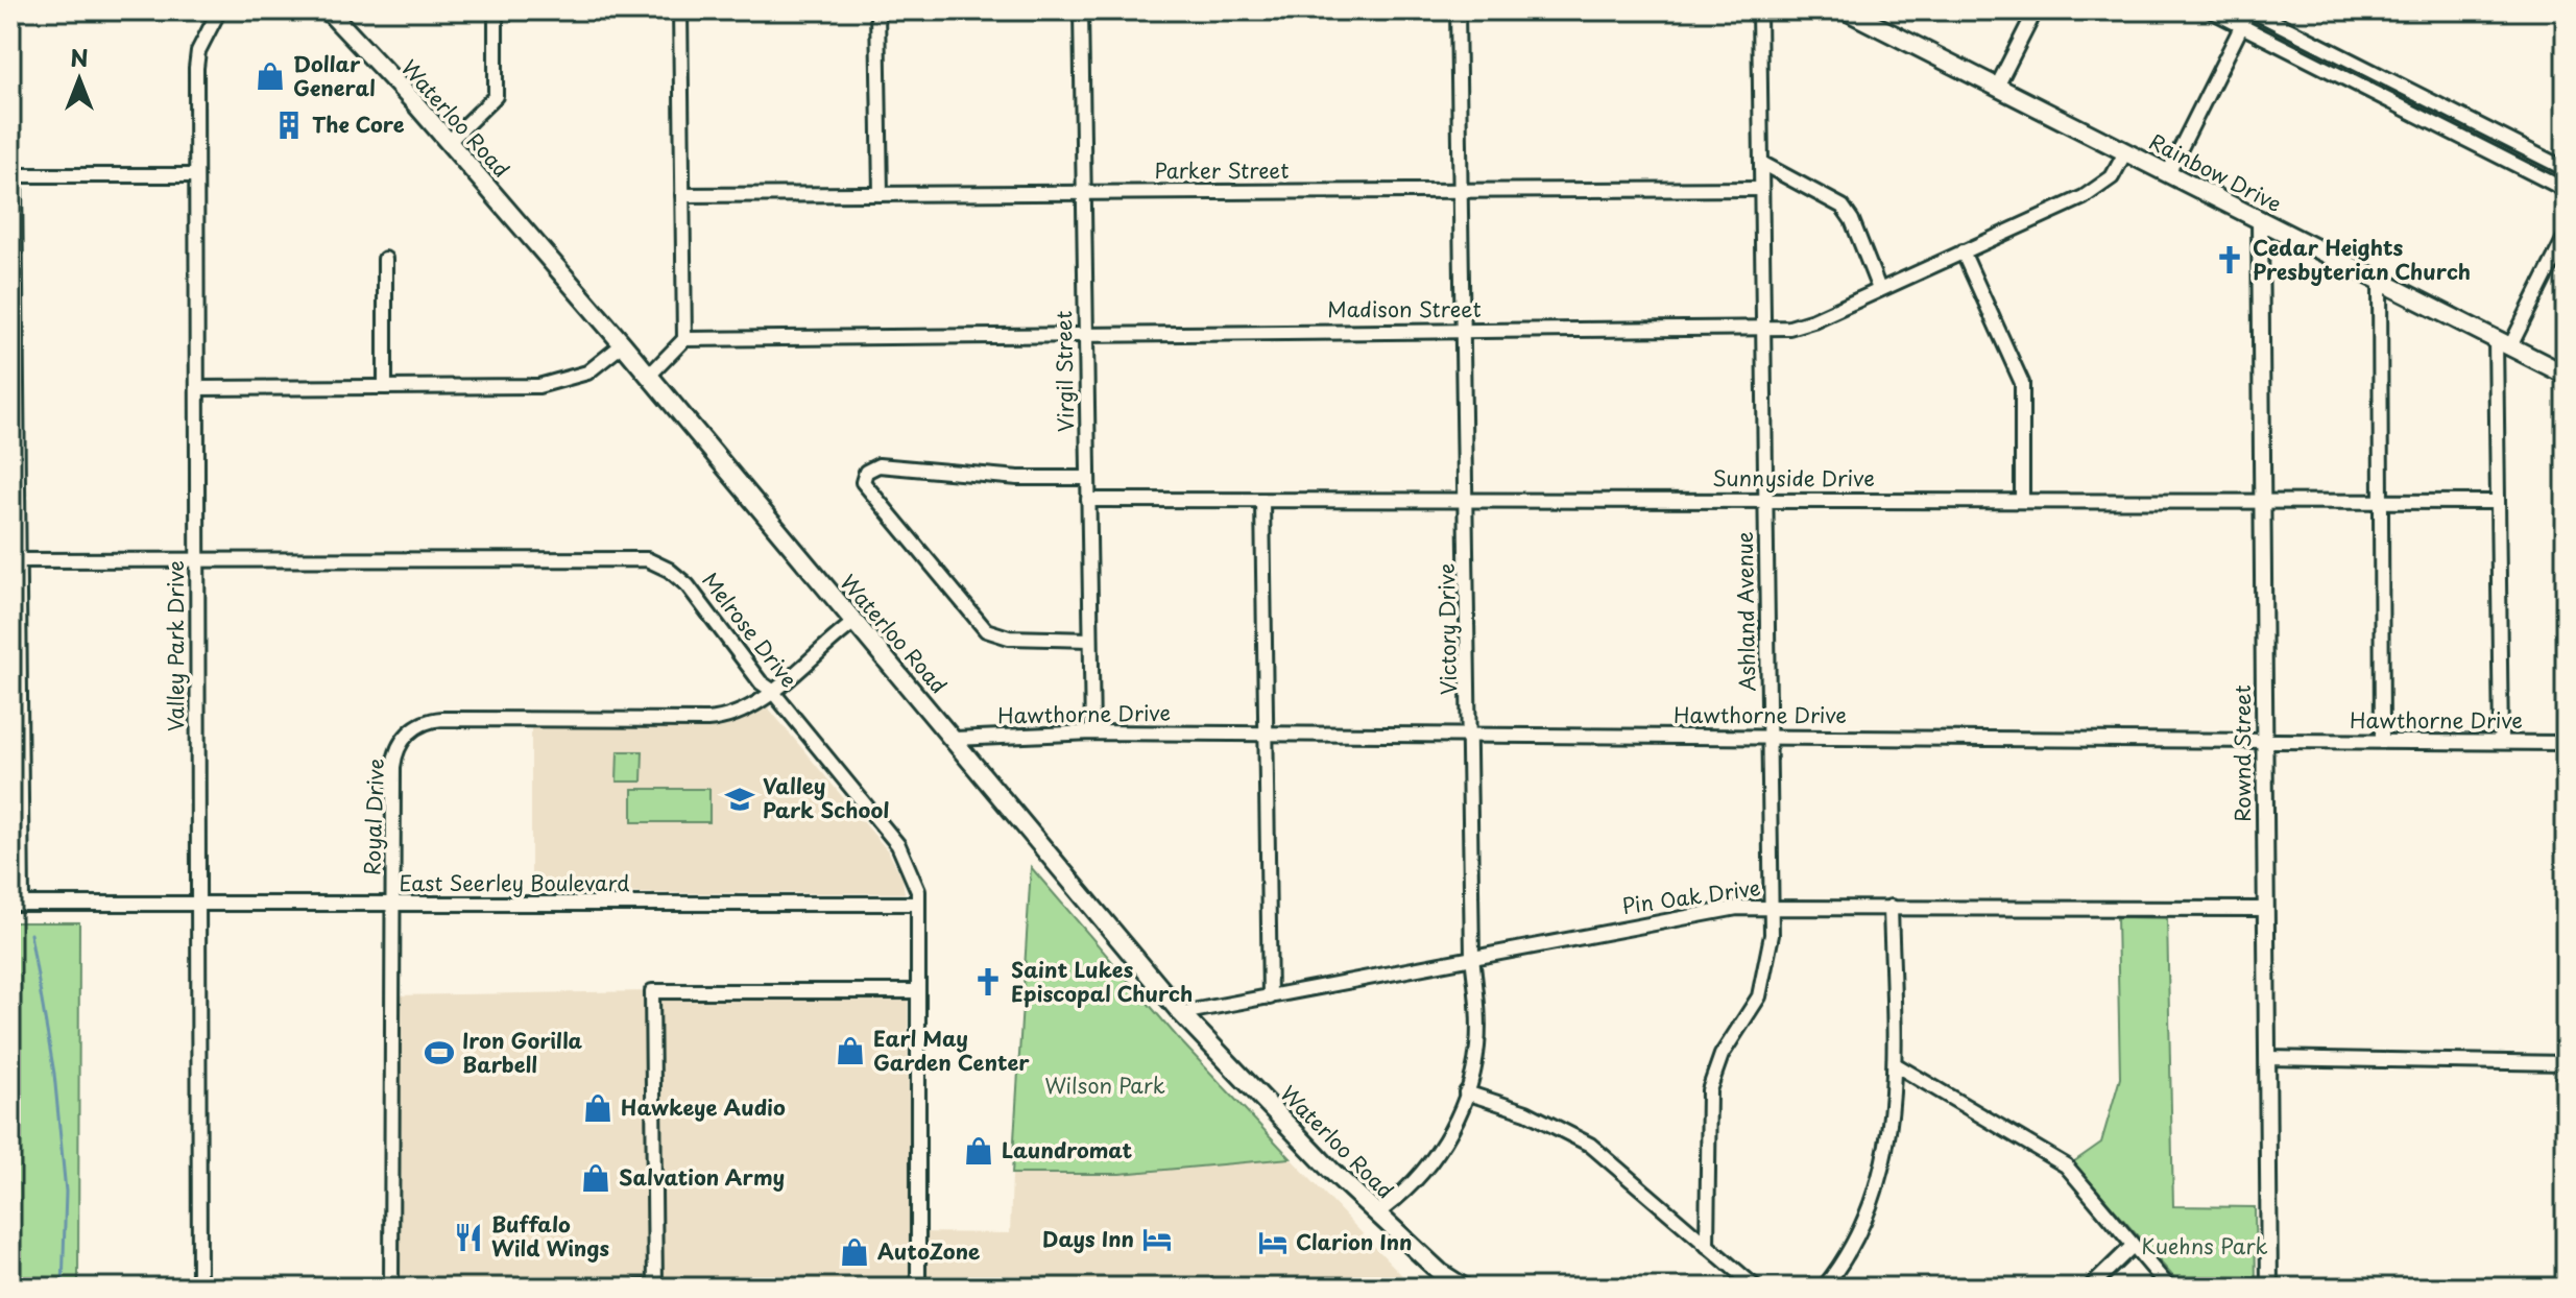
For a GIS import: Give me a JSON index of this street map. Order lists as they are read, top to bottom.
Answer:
{
  "streets": {
    "main road": ["Waterloo Road", "Rainbow Drive"],
    "street": [
      "Parker Street",
      "Madison Street",
      "Virgil Street",
      "Sunnyside Drive",
      "Ashland Avenue",
      "Victory Drive",
      "Melrose Drive",
      "Valley Park Drive",
      "Hawthorne Drive",
      "Rownd Street",
      "Royal Drive",
      "East Seerley Boulevard",
      "Pin Oak Drive"
    ]
  },
  "crossings": [
    ["Waterloo Road", "Victory Drive"],
    ["Waterloo Road", "Hawthorne Drive"],
    ["Waterloo Road", "Royal Drive"],
    ["Waterloo Road", "Pin Oak Drive"],
    ["Parker Street", "Virgil Street"],
    ["Parker Street", "Ashland Avenue"],
    ["Parker Street", "Victory Drive"],
    ["Rainbow Drive", "Madison Street"],
    ["Rainbow Drive", "Rownd Street"],
    ["Madison Street", "Virgil Street"],
    ["Madison Street", "Ashland Avenue"],
    ["Madison Street", "Victory Drive"],
    ["Virgil Street", "Sunnyside Drive"],
    ["Virgil Street", "Hawthorne Drive"],
    ["Sunnyside Drive", "Ashland Avenue"],
    ["Sunnyside Drive", "Victory Drive"],
    ["Sunnyside Drive", "Rownd Street"],
    ["Ashland Avenue", "Hawthorne Drive"],
    ["Ashland Avenue", "Pin Oak Drive"],
    ["Victory Drive", "Hawthorne Drive"],
    ["Victory Drive", "Pin Oak Drive"],
    ["Melrose Drive", "Valley Park Drive"],
    ["Melrose Drive", "Royal Drive"],
    ["Melrose Drive", "East Seerley Boulevard"],
    ["Valley Park Drive", "East Seerley Boulevard"],
    ["Hawthorne Drive", "Rownd Street"],
    ["Rownd Street", "Pin Oak Drive"],
    ["Royal Drive", "East Seerley Boulevard"]
  ],
  "parks": ["Wilson Park", "Kuehns Park"],
  "places": {
    "shop": [
      "Dollar General",
      "Earl May Garden Center",
      "Hawkeye Audio",
      "Laundromat",
      "Salvation Army",
      "AutoZone"
    ],
    "building": ["The Core"],
    "church": ["Cedar Heights Presbyterian Church", "Saint Lukes Episcopal Church"],
    "school or university": ["Valley Park School"],
    "sports": ["Iron Gorilla Barbell"],
    "restaurant": ["Buffalo Wild Wings"],
    "hotel": ["Days Inn", "Clarion Inn"]
  },
  "north": "top"
}
